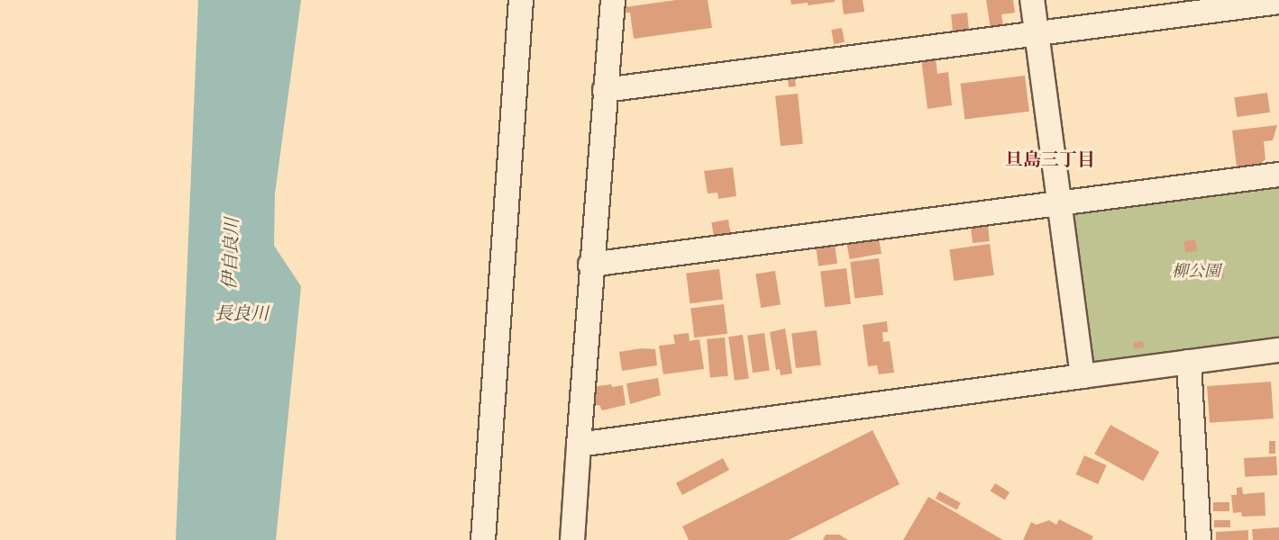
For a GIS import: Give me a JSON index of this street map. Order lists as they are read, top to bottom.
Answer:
{
  "districts": ["旦島三丁目"],
  "water": ["伊自良川", "長良川"],
  "parks": ["柳公園"]
}
